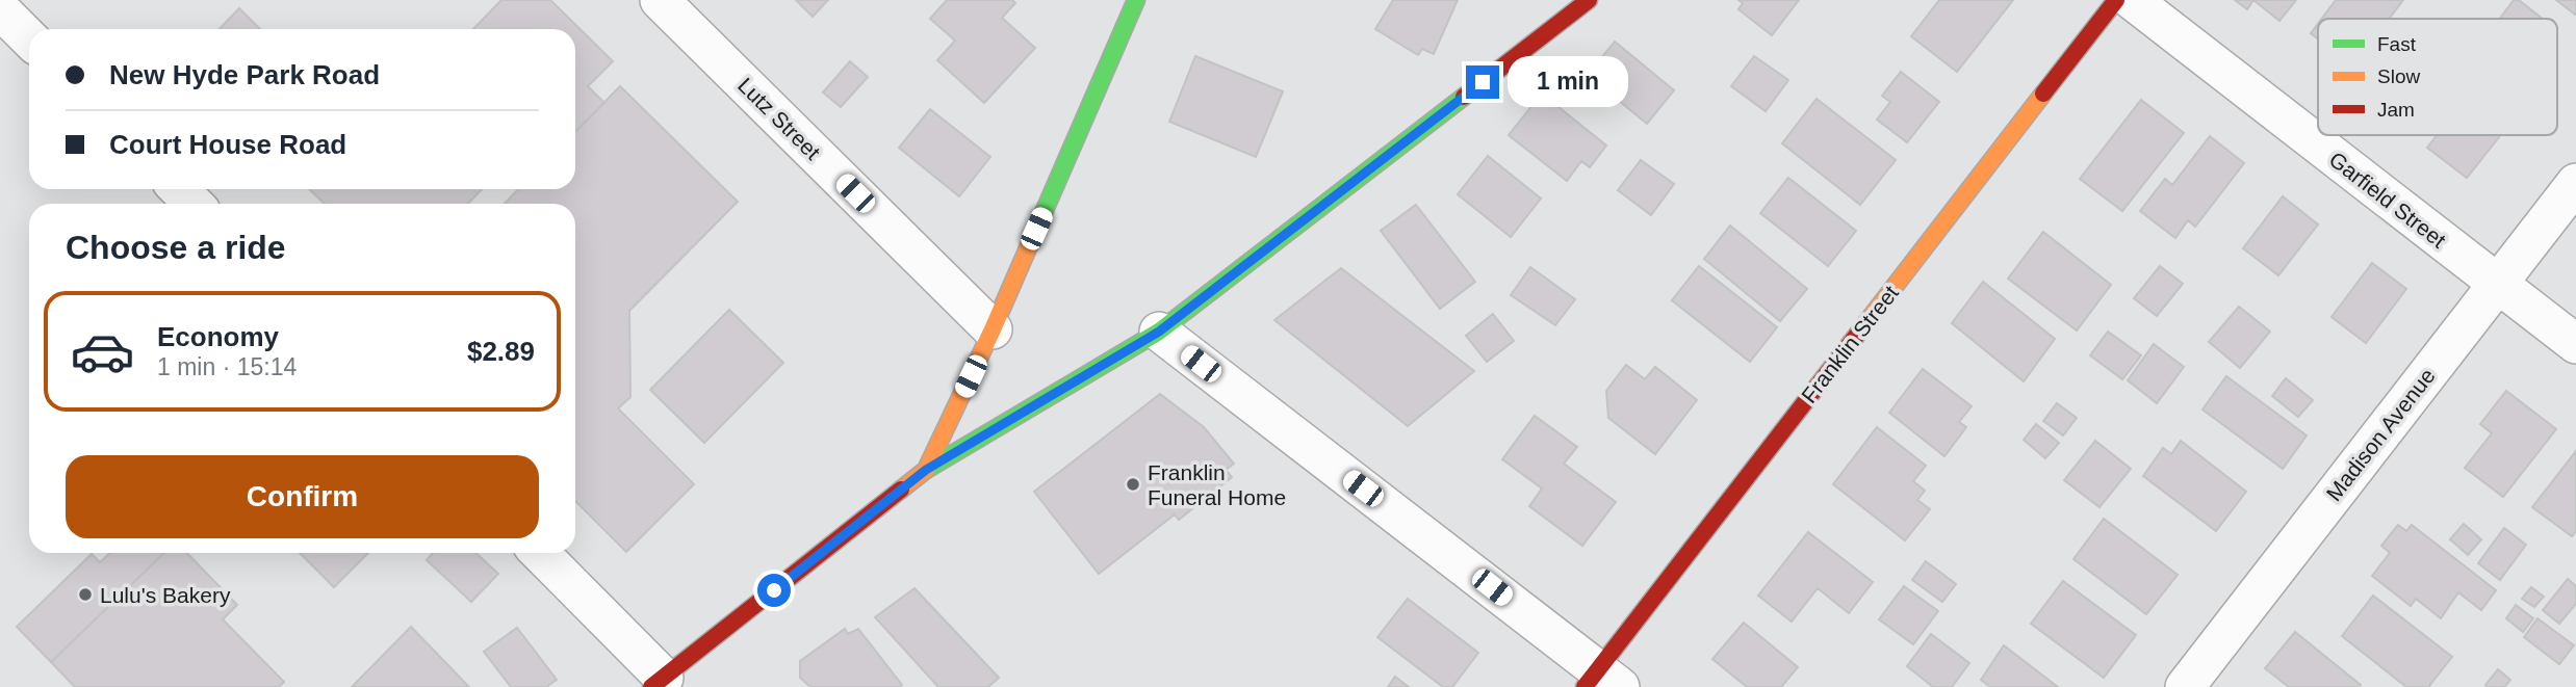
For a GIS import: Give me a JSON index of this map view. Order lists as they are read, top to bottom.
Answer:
{
  "streets": {
    "street": [
      "Lutz Street",
      "Garfield Street",
      "Franklin Street",
      "Madison Avenue"
    ]
  },
  "crossings": [
    ["Garfield Street", "Madison Avenue"]
  ],
  "places": ["Franklin Funeral Home", "Lulu's Bakery"],
  "legend": ["Fast", "Slow", "Jam"],
  "page": {
    "banner": ["New Hyde Park Road", "Court House Road"],
    "bubble": "1 min",
    "heading": "Choose a ride",
    "list": [
      {
        "name": "Economy",
        "note": "1 min · 15:14",
        "value": "$2.89"
      }
    ],
    "buttons": "Confirm"
  }
}
